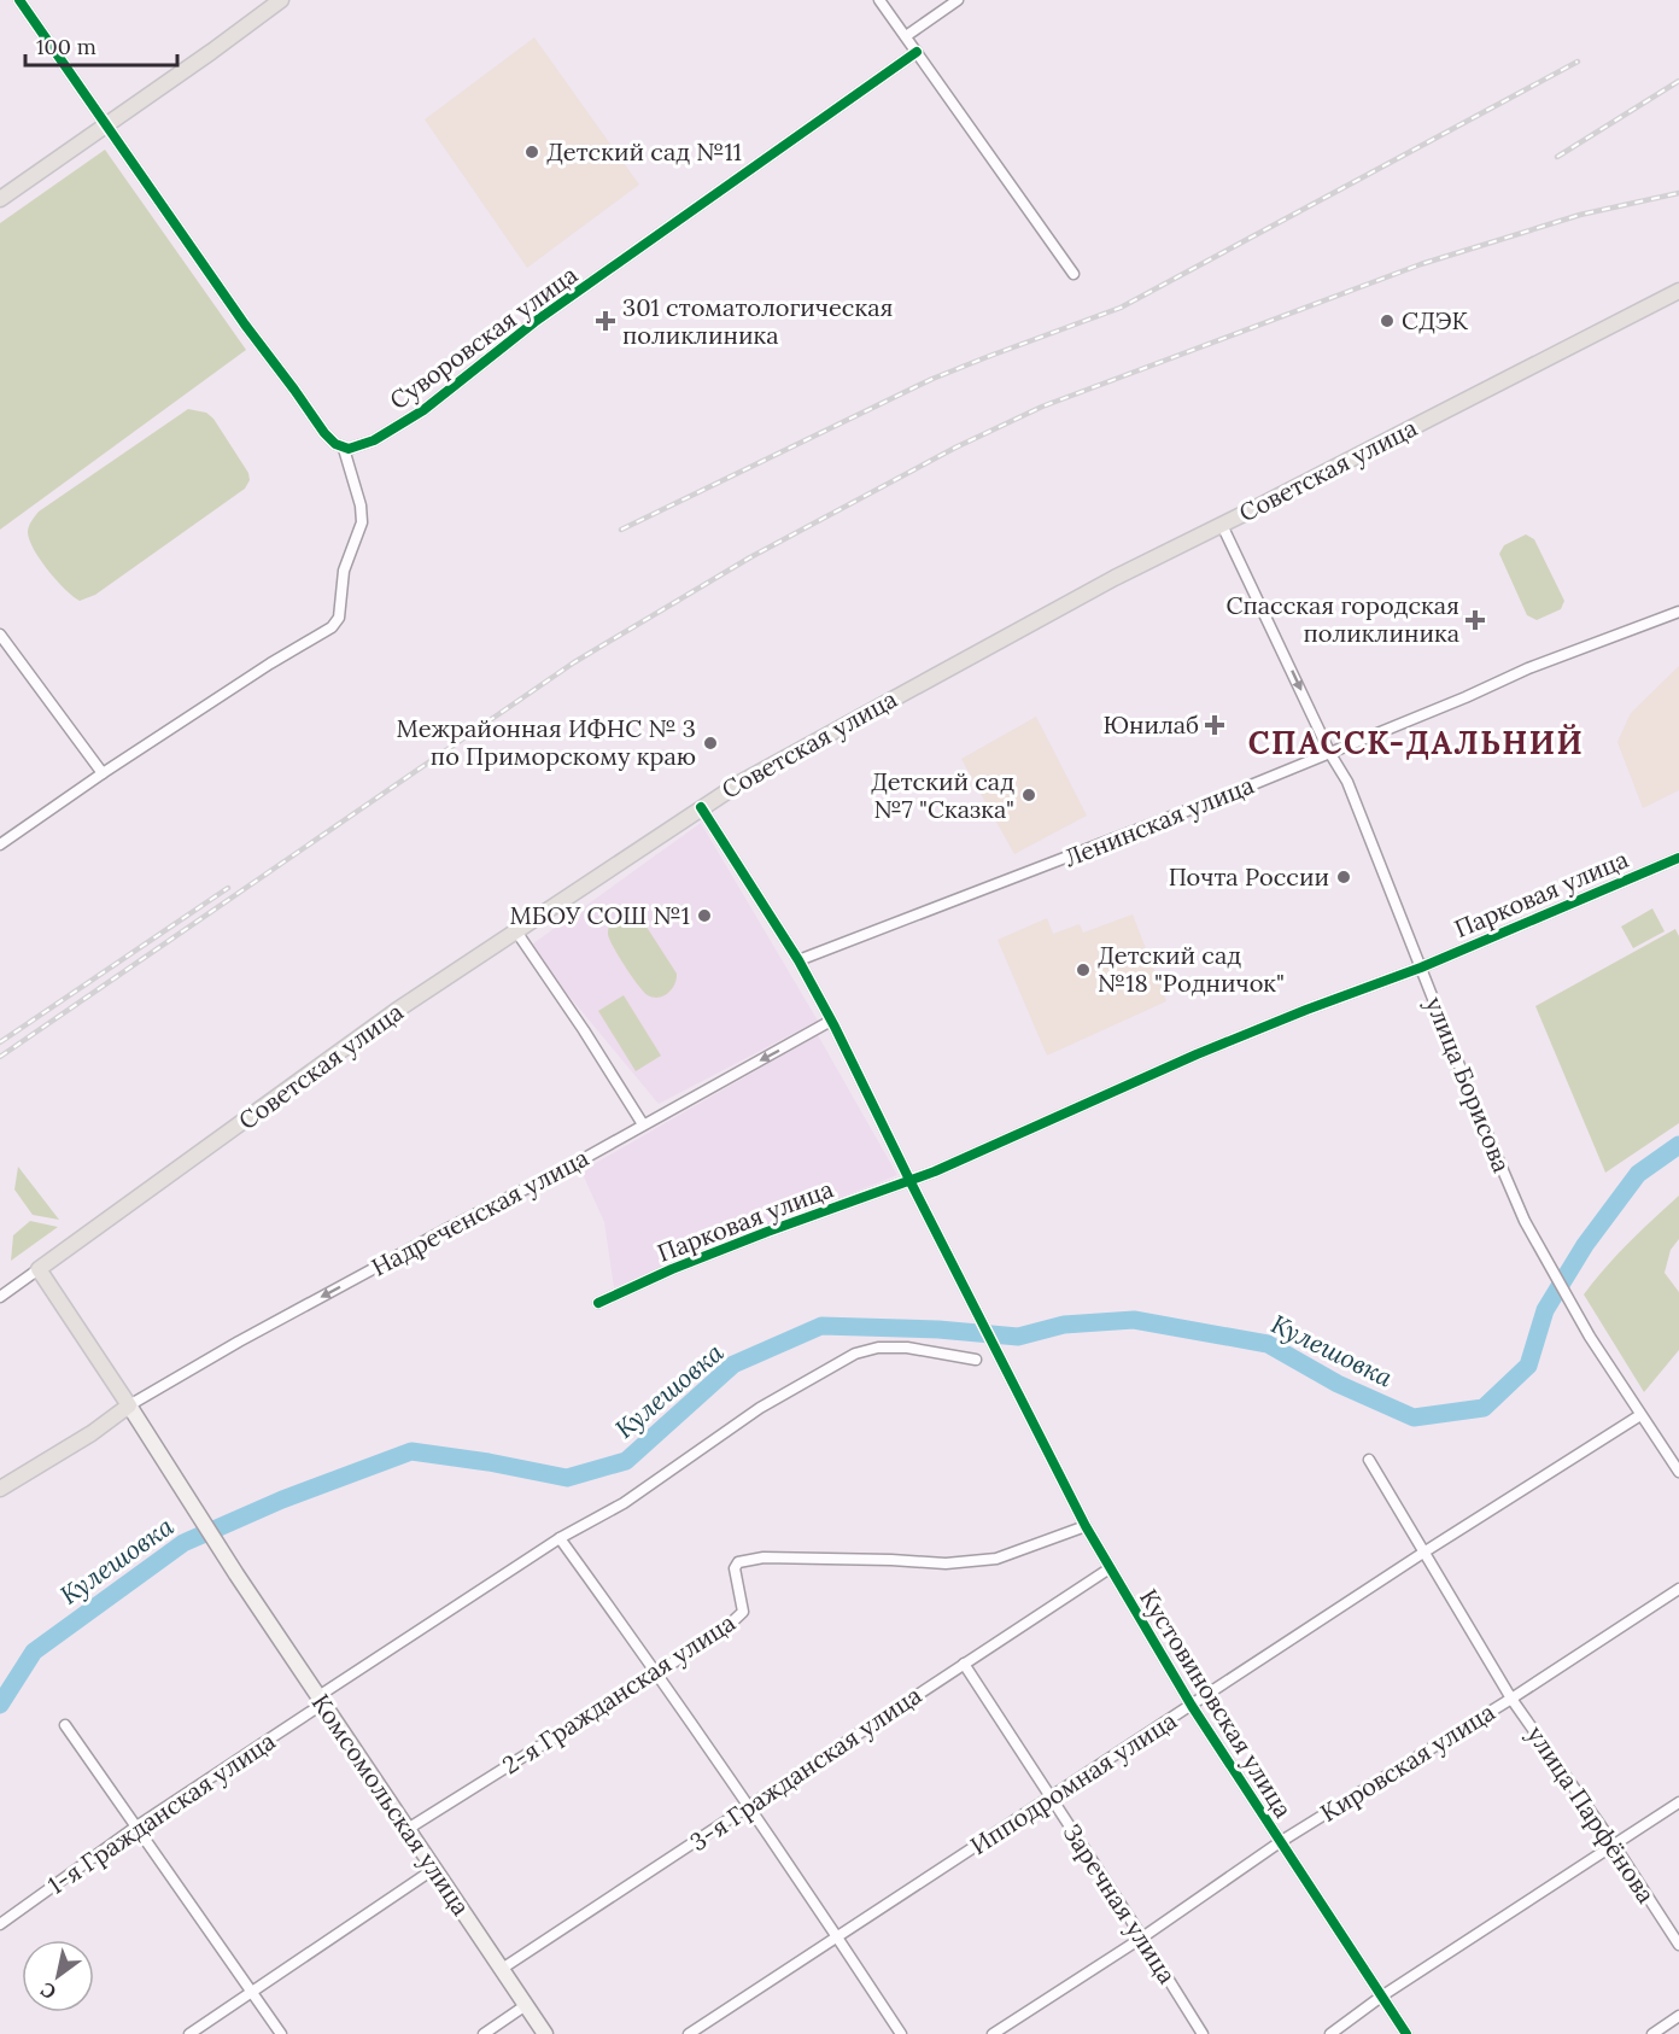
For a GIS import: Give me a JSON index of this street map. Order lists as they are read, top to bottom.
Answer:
{
  "streets": {
    "main road": ["Советская улица", "Комсомольская улица"],
    "street": [
      "Суворовская улица",
      "Ленинская улица",
      "Парковая улица",
      "улица Борисова",
      "Надреченская улица",
      "2-я Гражданская улица",
      "Кустовиновская улица",
      "Кировская улица",
      "3-я Гражданская улица",
      "Ипподромная улица",
      "1-я Гражданская улица",
      "улица Парфёнова",
      "Заречная улица"
    ]
  },
  "crossings": [
    ["Советская улица", "улица Борисова"],
    ["Ленинская улица", "улица Борисова"],
    ["Парковая улица", "улица Борисова"],
    ["Парковая улица", "Кустовиновская улица"],
    ["улица Борисова", "Ипподромная улица"],
    ["Надреченская улица", "Комсомольская улица"],
    ["2-я Гражданская улица", "Кустовиновская улица"],
    ["2-я Гражданская улица", "Комсомольская улица"],
    ["Кустовиновская улица", "Кировская улица"],
    ["Кустовиновская улица", "3-я Гражданская улица"],
    ["Кустовиновская улица", "Ипподромная улица"],
    ["Кировская улица", "улица Парфёнова"],
    ["Кировская улица", "Заречная улица"],
    ["3-я Гражданская улица", "Комсомольская улица"],
    ["3-я Гражданская улица", "Заречная улица"],
    ["Ипподромная улица", "улица Парфёнова"],
    ["Ипподромная улица", "Заречная улица"],
    ["Комсомольская улица", "1-я Гражданская улица"]
  ],
  "one_way": ["Надреченская улица"],
  "districts": ["СПАССК-ДАЛЬНИЙ"],
  "water": ["Кулешовка"],
  "places": {
    "other": [
      "Детский сад №11",
      "СДЭК",
      "Межрайонная ИФНС № 3 по Приморскому краю",
      "Детский сад №7 \"Сказка\"",
      "Почта России",
      "МБОУ СОШ №1",
      "Детский сад №18 \"Родничок\""
    ],
    "health": ["301 стоматологическая поликлиника", "Спасская городская поликлиника", "Юнилаб"]
  },
  "scale_bar": "100 m",
  "north": "bottom left"
}
